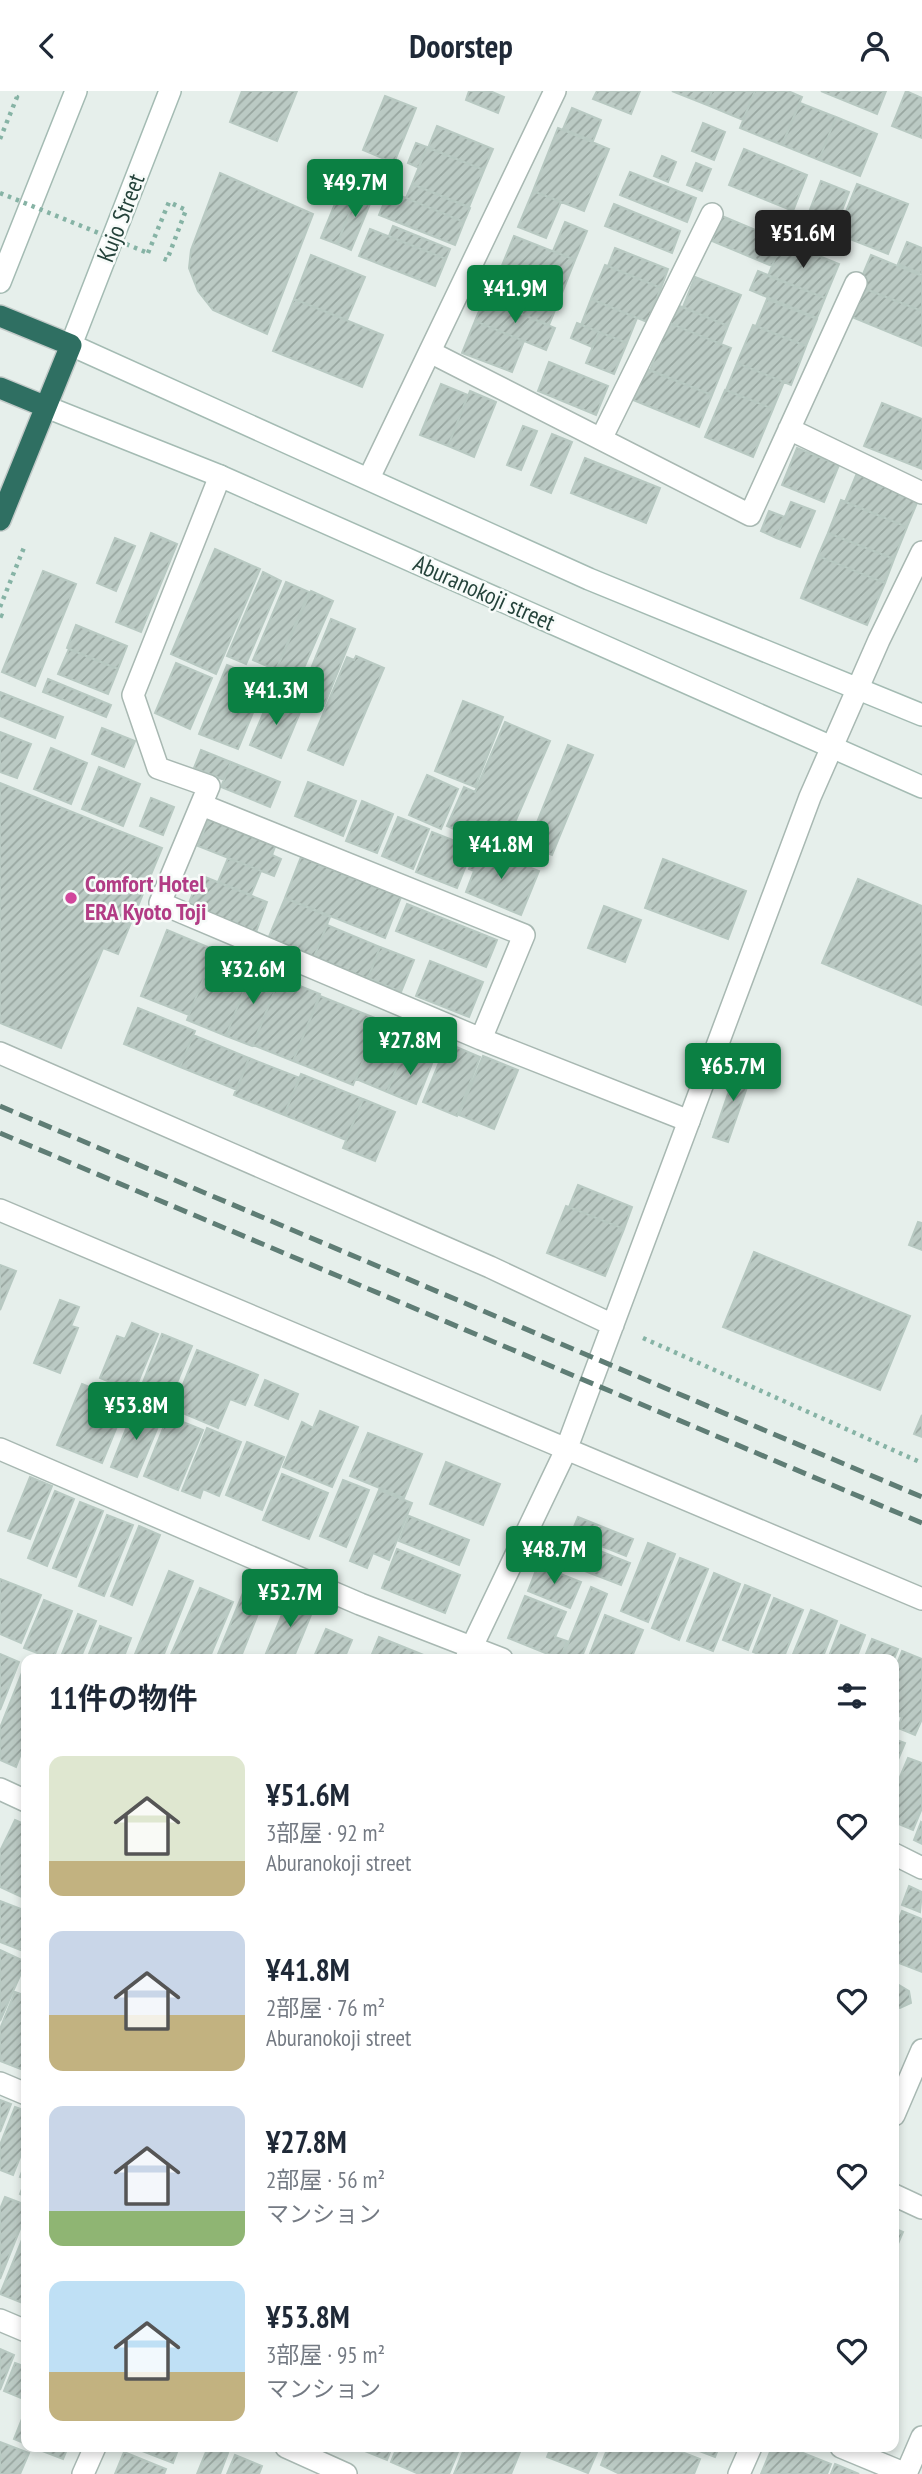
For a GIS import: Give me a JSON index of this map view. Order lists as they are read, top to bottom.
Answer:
{
  "streets": {
    "street": ["Kujo Street", "Aburanokoji street"]
  },
  "places": ["Comfort Hotel ERA Kyoto Toji"],
  "page": {
    "header": "Doorstep",
    "price": [
      "¥49.7M",
      "¥51.6M",
      "¥41.9M",
      "¥41.3M",
      "¥41.8M",
      "¥32.6M",
      "¥27.8M",
      "¥65.7M",
      "¥53.8M",
      "¥48.7M",
      "¥52.7M"
    ],
    "heading": "11件の物件",
    "list": [
      {
        "name": "¥51.6M",
        "note": "3部屋 · 92 m² · Aburanokoji street"
      },
      {
        "name": "¥41.8M",
        "note": "2部屋 · 76 m² · Aburanokoji street"
      },
      {
        "name": "¥27.8M",
        "note": "2部屋 · 56 m² · マンション"
      },
      {
        "name": "¥53.8M",
        "note": "3部屋 · 95 m² · マンション"
      }
    ]
  }
}
